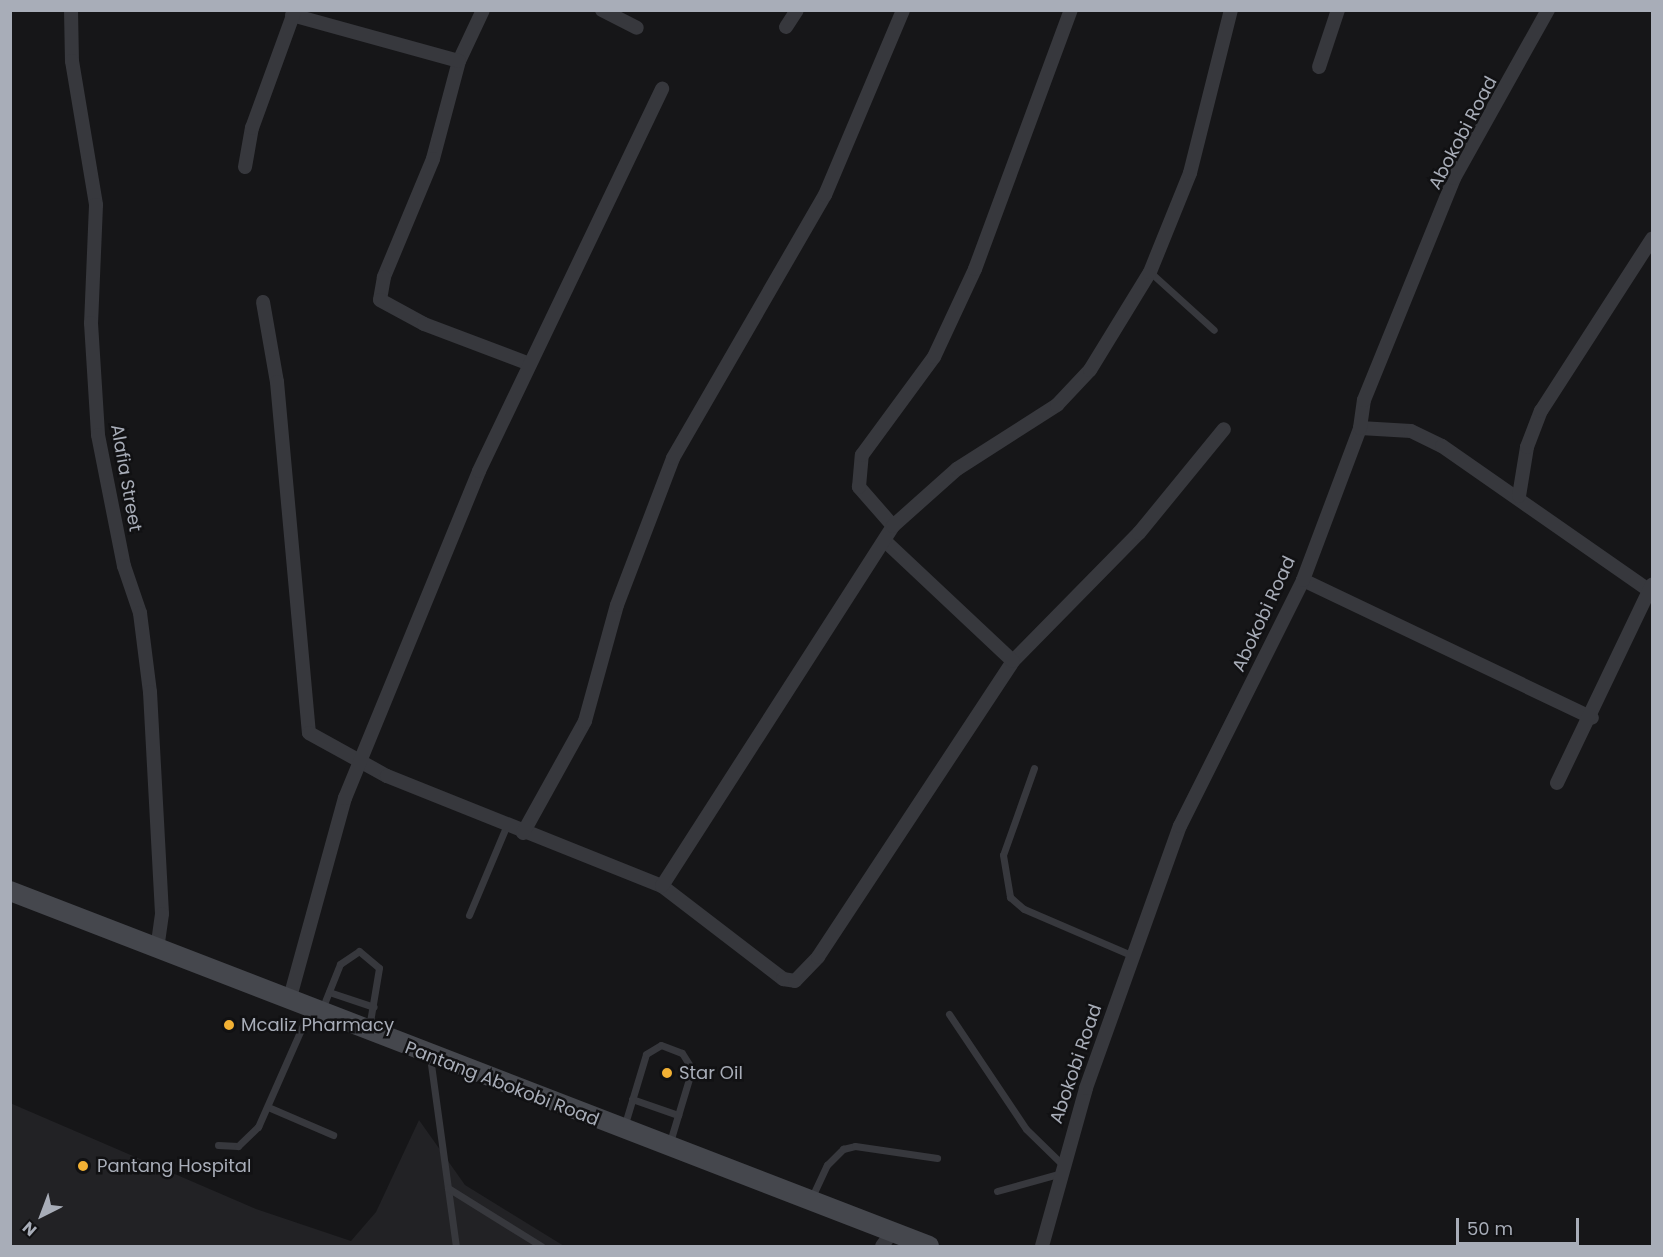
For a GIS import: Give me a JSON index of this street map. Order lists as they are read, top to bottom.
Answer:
{
  "streets": {
    "street": ["Abokobi Road", "Alafia Street", "Pantang Abokobi Road"]
  },
  "crossings": [
    ["Alafia Street", "Pantang Abokobi Road"]
  ],
  "places": ["Mcaliz Pharmacy", "Star Oil", "Pantang Hospital"],
  "scale_bar": "50 m",
  "north": "bottom left"
}
